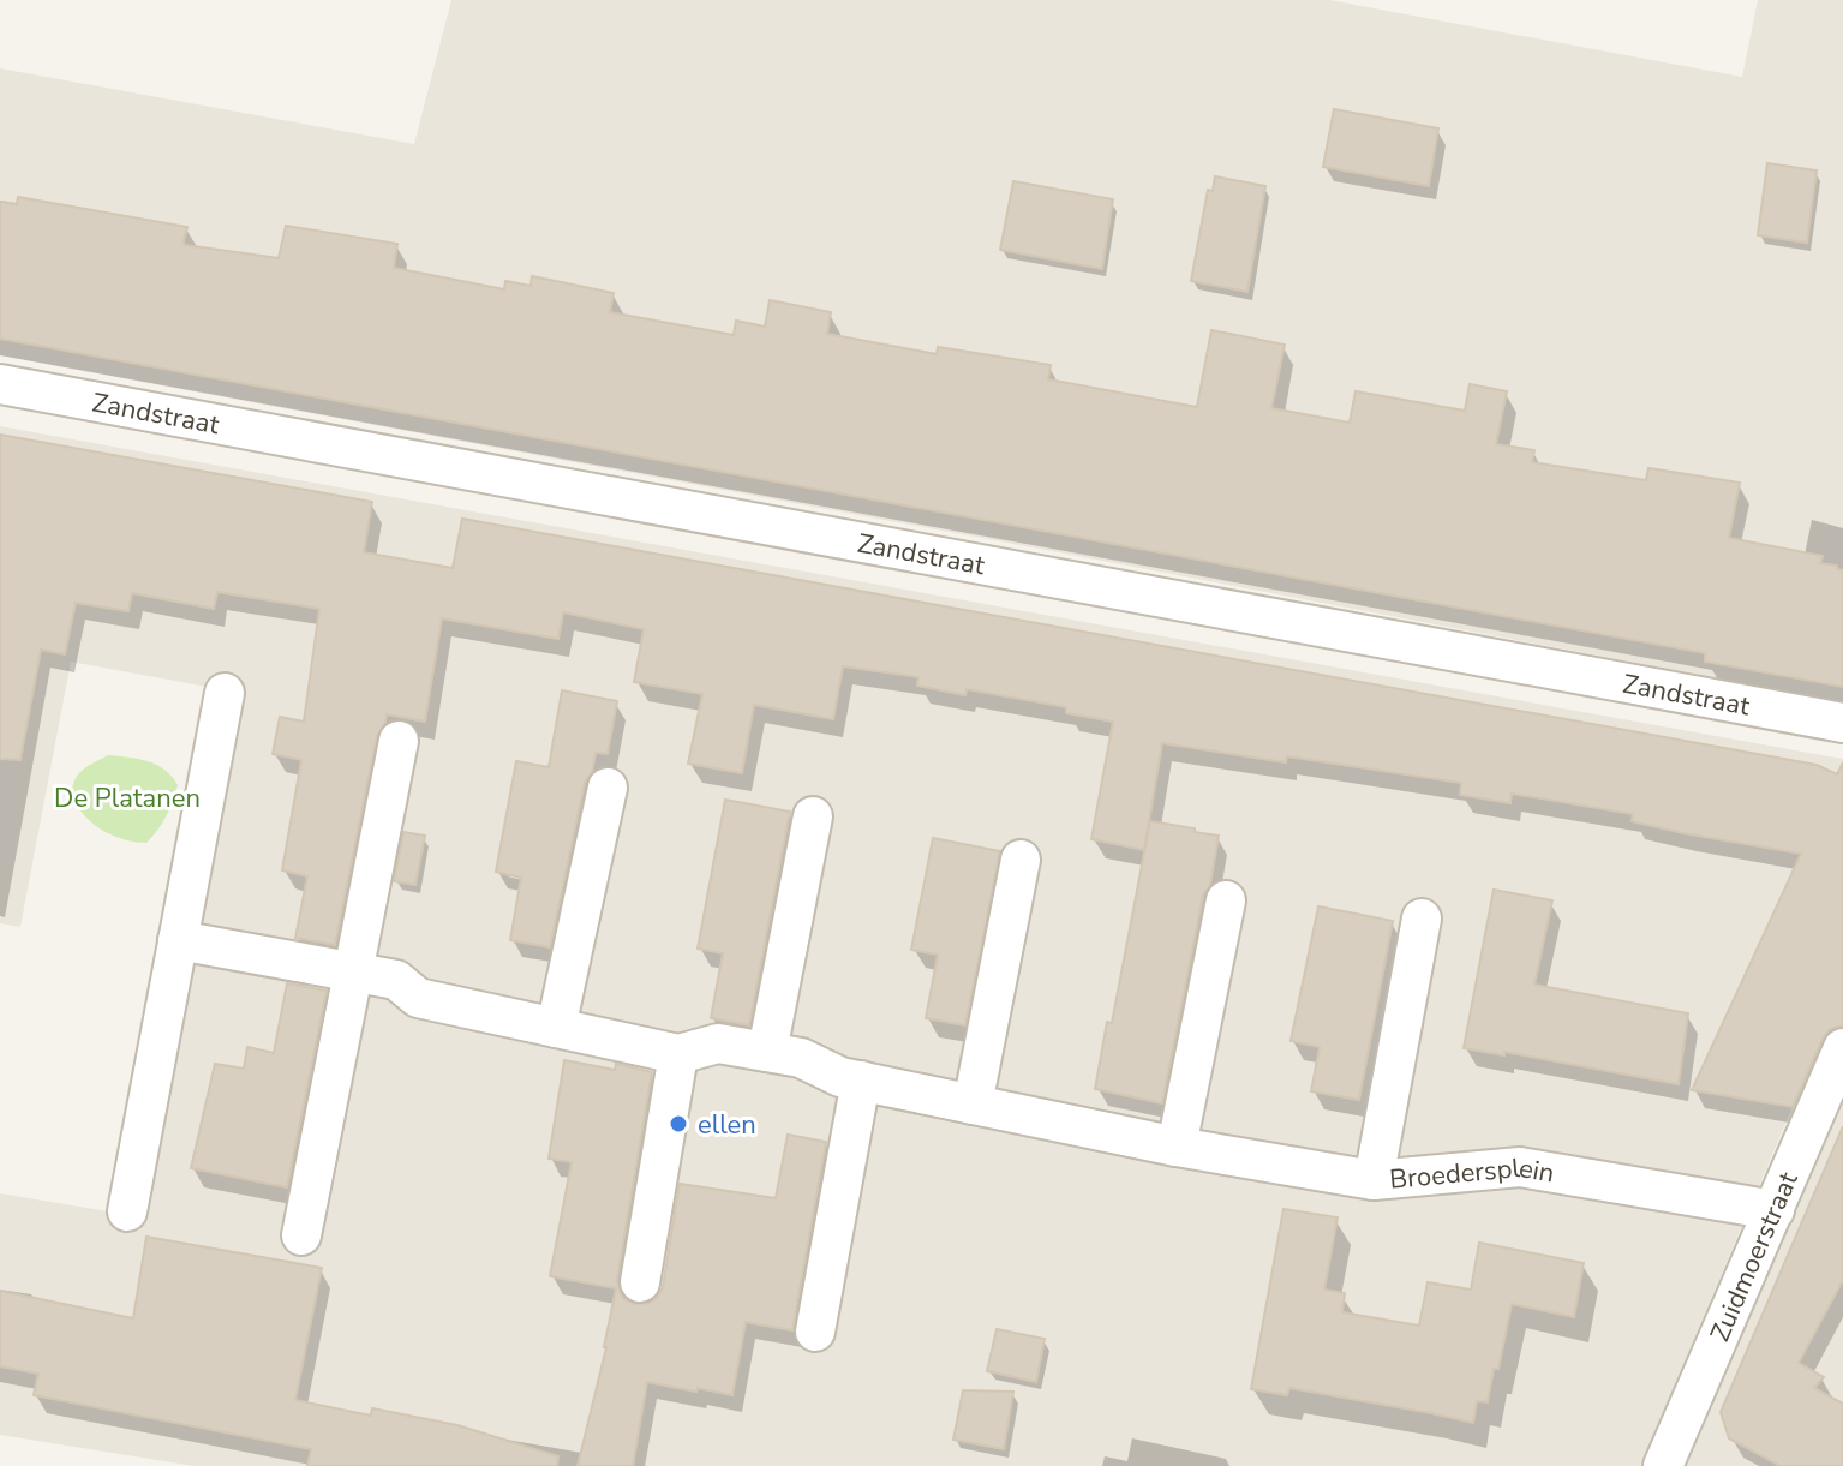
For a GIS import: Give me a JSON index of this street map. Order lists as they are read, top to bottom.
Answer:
{
  "streets": {
    "street": ["Zandstraat", "Broedersplein", "Zuidmoerstraat"]
  },
  "crossings": [
    ["Broedersplein", "Zuidmoerstraat"]
  ],
  "parks": ["De Platanen"],
  "places": ["ellen"]
}
